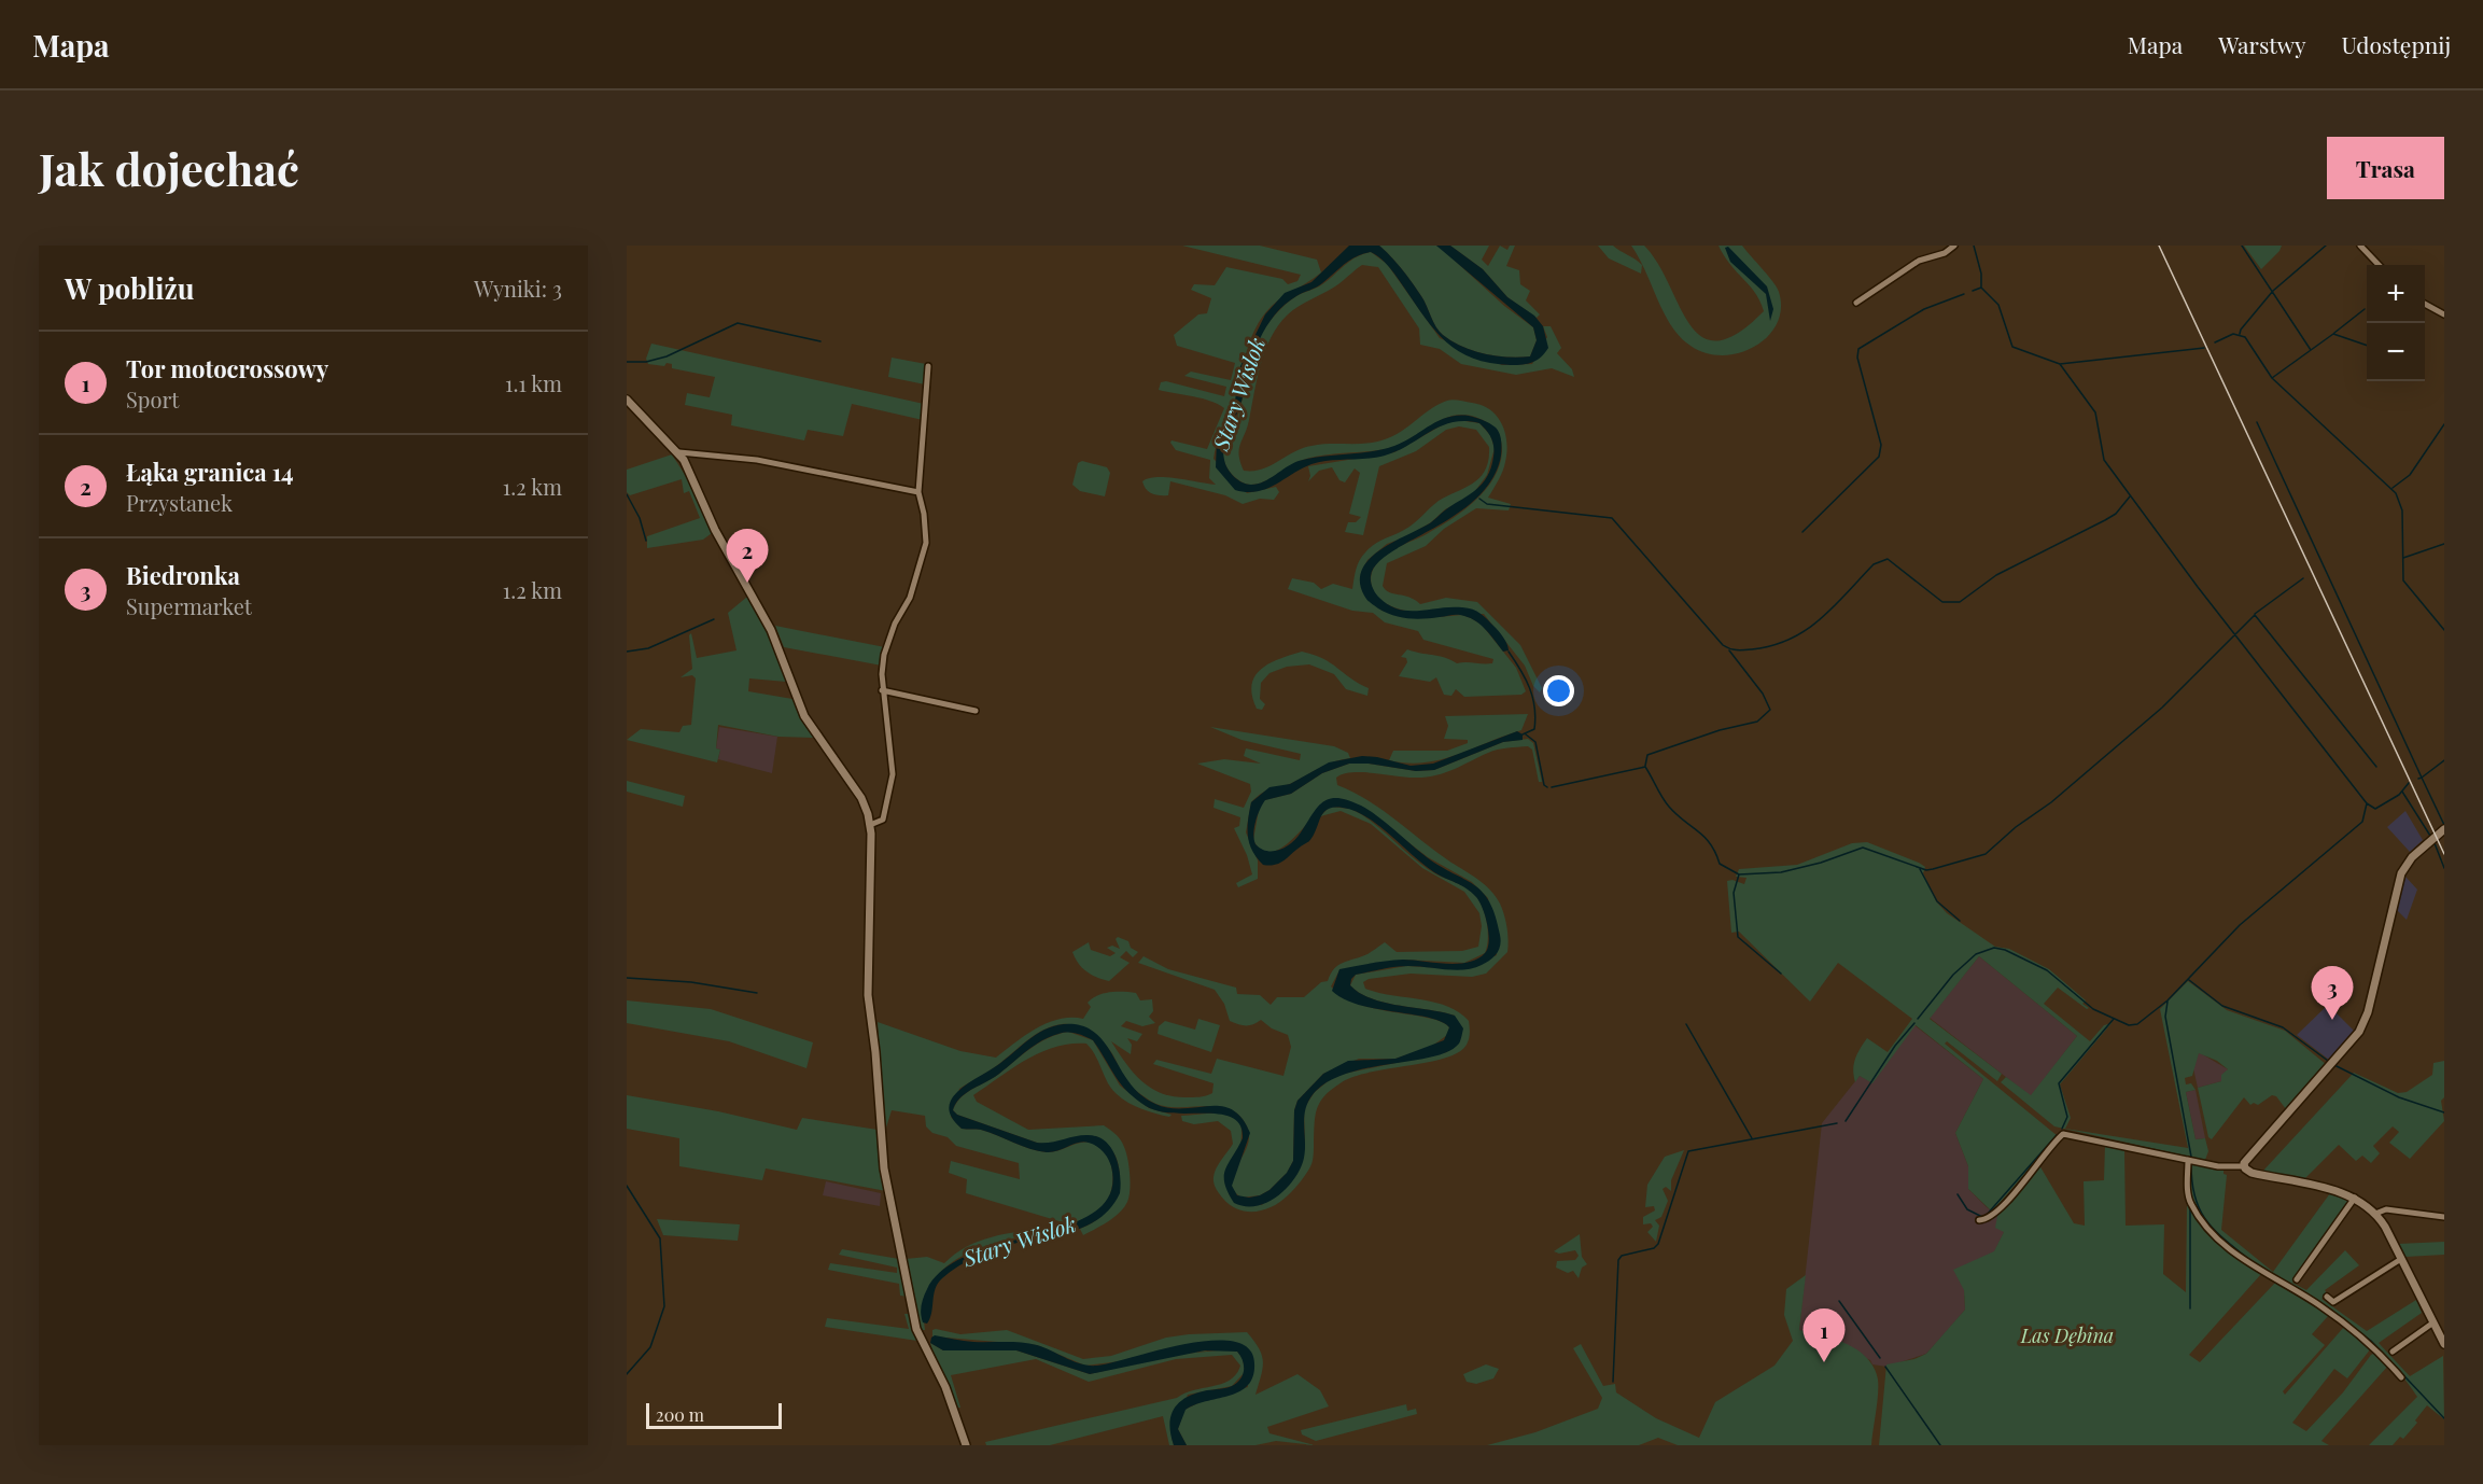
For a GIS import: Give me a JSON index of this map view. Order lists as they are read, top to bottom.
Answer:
{
  "water": ["Stary Wislok"],
  "parks": ["Las Dębina"],
  "scale_bar": "200 m",
  "page": {
    "header": "Mapa",
    "nav": ["Mapa", "Warstwy", "Udostępnij"],
    "buttons": "Trasa",
    "title": "Jak dojechać",
    "heading": ["W pobliżu", "Wyniki: 3"],
    "map_buttons": ["+", "−"],
    "list": [
      {
        "mark": "1",
        "name": "Tor motocrossowy",
        "note": "Sport",
        "value": "1.1 km"
      },
      {
        "mark": "2",
        "name": "Łąka granica 14",
        "note": "Przystanek",
        "value": "1.2 km"
      },
      {
        "mark": "3",
        "name": "Biedronka",
        "note": "Supermarket",
        "value": "1.2 km"
      }
    ],
    "pins": ["2", "3", "1"],
    "scale": "200 m"
  }
}
